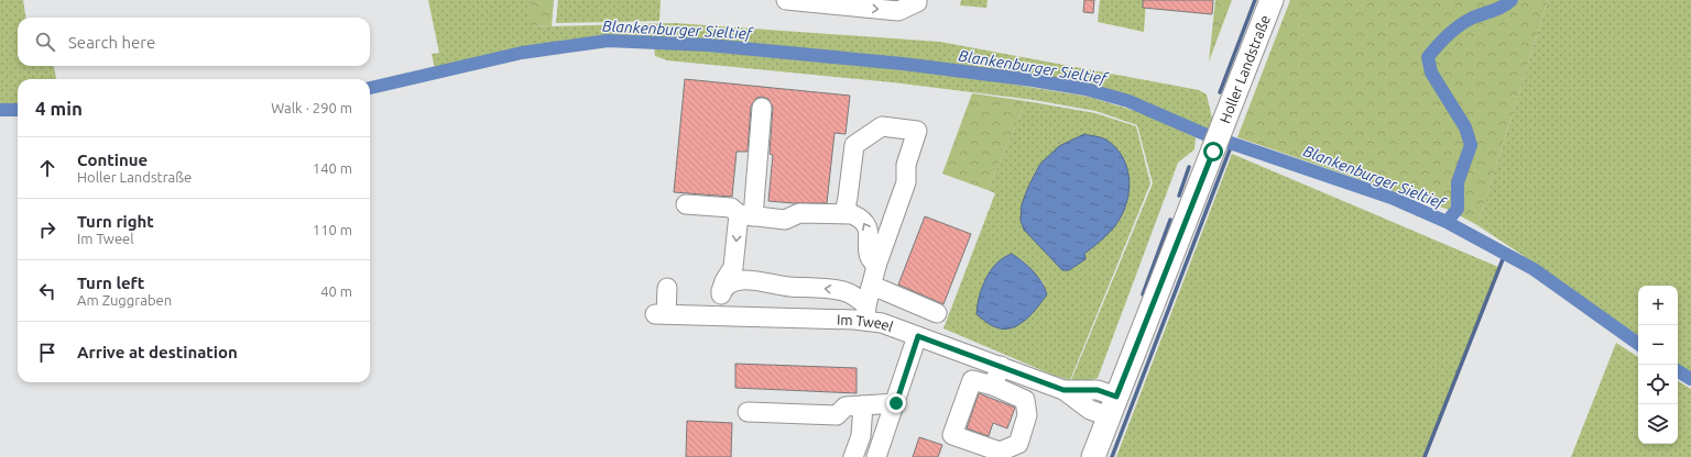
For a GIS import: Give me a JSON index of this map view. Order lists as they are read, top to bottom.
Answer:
{
  "streets": {
    "main road": ["Holler Landstraße"],
    "street": ["Im Tweel"]
  },
  "crossings": [
    ["Holler Landstraße", "Im Tweel"]
  ],
  "water": ["Blankenburger Sieltief"],
  "page": {
    "search": "Search here",
    "heading": ["4 min", "Walk · 290 m"],
    "list": [
      ["Continue", "Holler Landstraße", "140 m"],
      ["Turn right", "Im Tweel", "110 m"],
      ["Turn left", "Am Zuggraben", "40 m"],
      "Arrive at destination"
    ],
    "map_buttons": ["+", "−"]
  }
}
